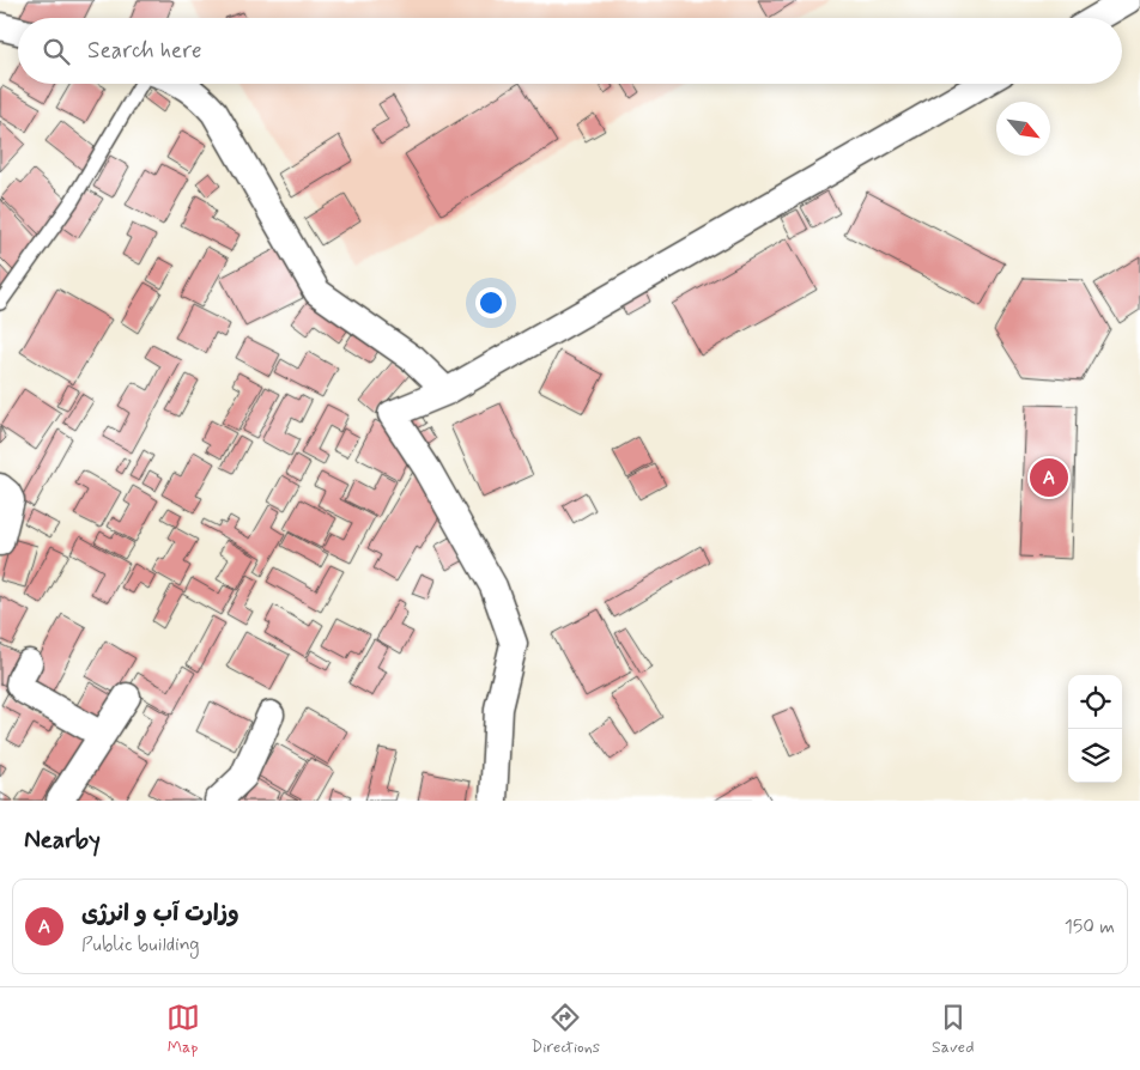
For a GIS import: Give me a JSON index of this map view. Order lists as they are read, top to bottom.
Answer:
{
  "north": "bottom right",
  "page": {
    "search": "Search here",
    "pins": "A",
    "heading": "Nearby",
    "list": [
      {
        "mark": "A",
        "name": "وزارت آب و انرژی",
        "note": "Public building",
        "value": "150 m"
      }
    ],
    "nav": ["Map", "Directions", "Saved"]
  }
}
